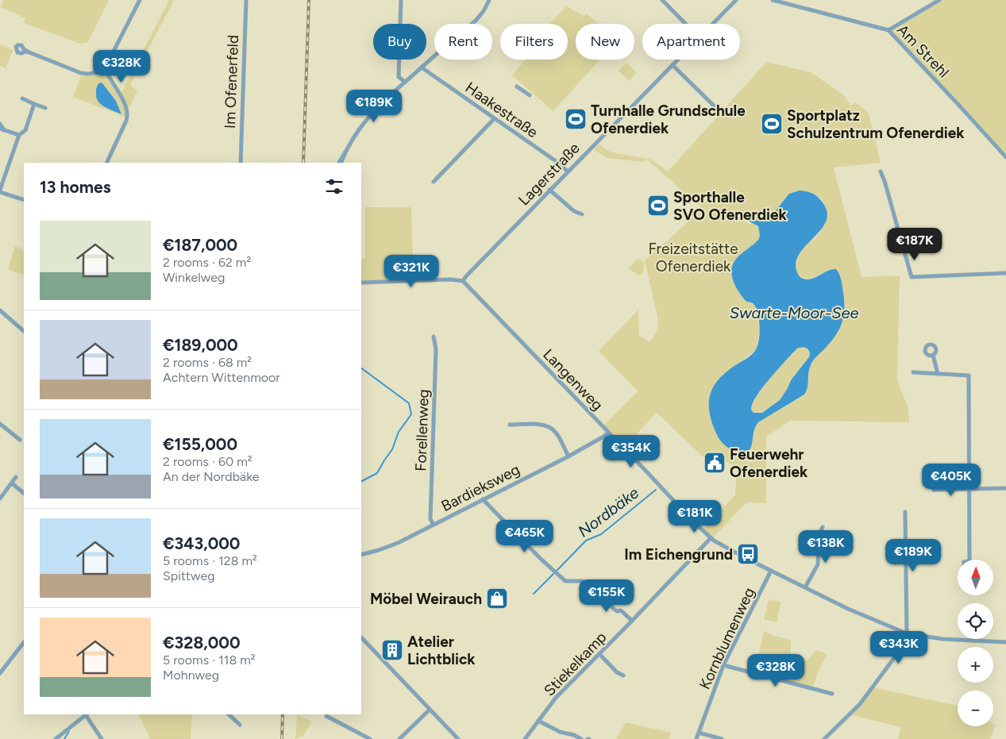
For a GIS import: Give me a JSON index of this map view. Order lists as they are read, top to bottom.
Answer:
{
  "streets": {
    "street": [
      "Am Strehl",
      "Im Ofenerfeld",
      "Haakestraße",
      "Lagerstraße",
      "Langenweg",
      "Forellenweg",
      "Bardieksweg",
      "Kornblumenweg",
      "Stiekelkamp"
    ]
  },
  "crossings": [
    ["Haakestraße", "Lagerstraße"],
    ["Lagerstraße", "Langenweg"],
    ["Langenweg", "Bardieksweg"],
    ["Langenweg", "Kornblumenweg"],
    ["Langenweg", "Stiekelkamp"],
    ["Forellenweg", "Bardieksweg"]
  ],
  "water": ["Swarte-Moor-See", "Nordbäke"],
  "parks": ["Freizeitstätte Ofenerdiek"],
  "places": {
    "sports": ["Turnhalle Grundschule Ofenerdiek", "Sportplatz Schulzentrum Ofenerdiek", "Sporthalle SVO Ofenerdiek"],
    "public building": ["Feuerwehr Ofenerdiek"],
    "bus stop": ["Im Eichengrund"],
    "shop": ["Möbel Weirauch"],
    "building": ["Atelier Lichtblick"]
  },
  "north": "top",
  "page": {
    "chip": [
      "Buy",
      "Rent",
      "Filters",
      "New",
      "Apartment"
    ],
    "price": [
      "€328K",
      "€189K",
      "€187K",
      "€321K",
      "€354K",
      "€405K",
      "€181K",
      "€465K",
      "€138K",
      "€189K",
      "€155K",
      "€343K",
      "€328K"
    ],
    "heading": "13 homes",
    "list": [
      {
        "name": "€187,000",
        "note": "2 rooms · 62 m² · Winkelweg"
      },
      {
        "name": "€189,000",
        "note": "2 rooms · 68 m² · Achtern Wittenmoor"
      },
      {
        "name": "€155,000",
        "note": "2 rooms · 60 m² · An der Nordbäke"
      },
      {
        "name": "€343,000",
        "note": "5 rooms · 128 m² · Spittweg"
      },
      {
        "name": "€328,000",
        "note": "5 rooms · 118 m² · Mohnweg"
      }
    ],
    "map_buttons": ["+", "−"]
  }
}
